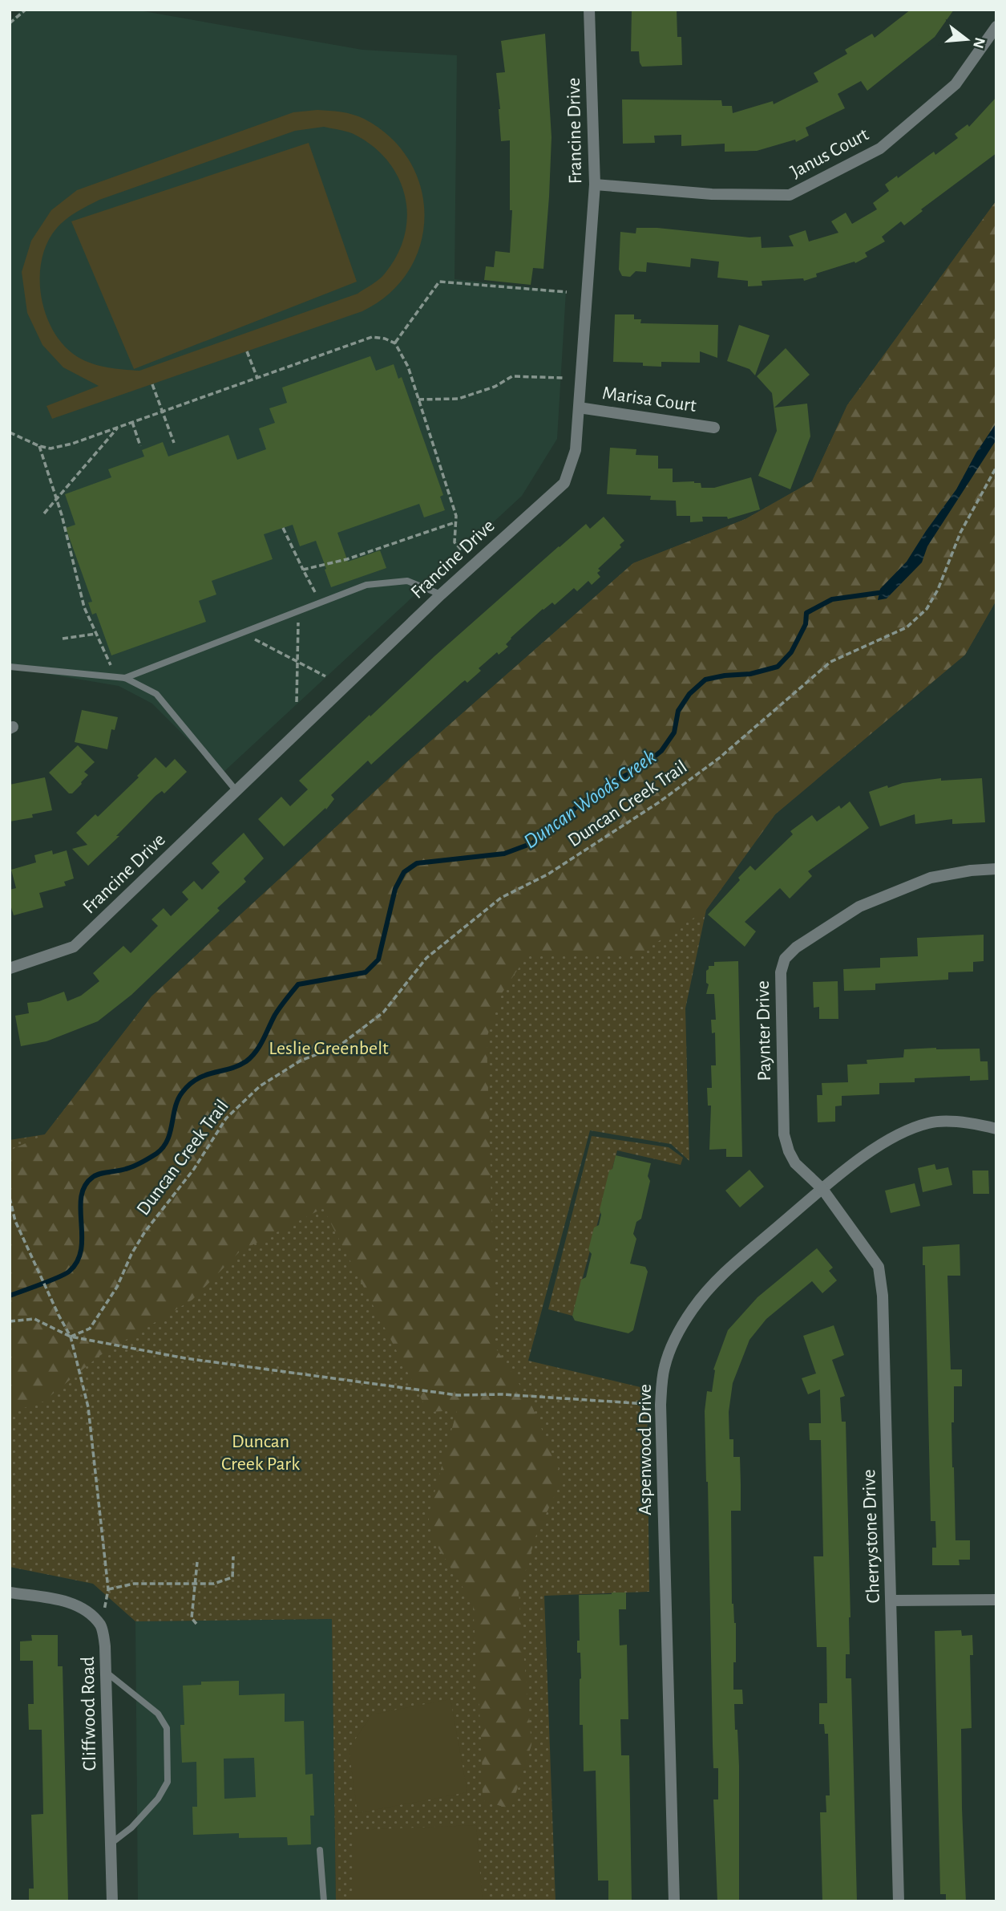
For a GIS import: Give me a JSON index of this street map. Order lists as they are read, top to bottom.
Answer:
{
  "streets": {
    "street": [
      "Francine Drive",
      "Janus Court",
      "Marisa Court",
      "Paynter Drive",
      "Aspenwood Drive",
      "Cherrystone Drive",
      "Cliffwood Road"
    ],
    "path": ["Duncan Creek Trail"]
  },
  "crossings": [
    ["Francine Drive", "Janus Court"],
    ["Francine Drive", "Marisa Court"],
    ["Paynter Drive", "Aspenwood Drive"],
    ["Paynter Drive", "Cherrystone Drive"],
    ["Aspenwood Drive", "Cherrystone Drive"]
  ],
  "water": ["Duncan Woods Creek"],
  "parks": ["Leslie Greenbelt", "Duncan Creek Park"],
  "north": "right"
}
